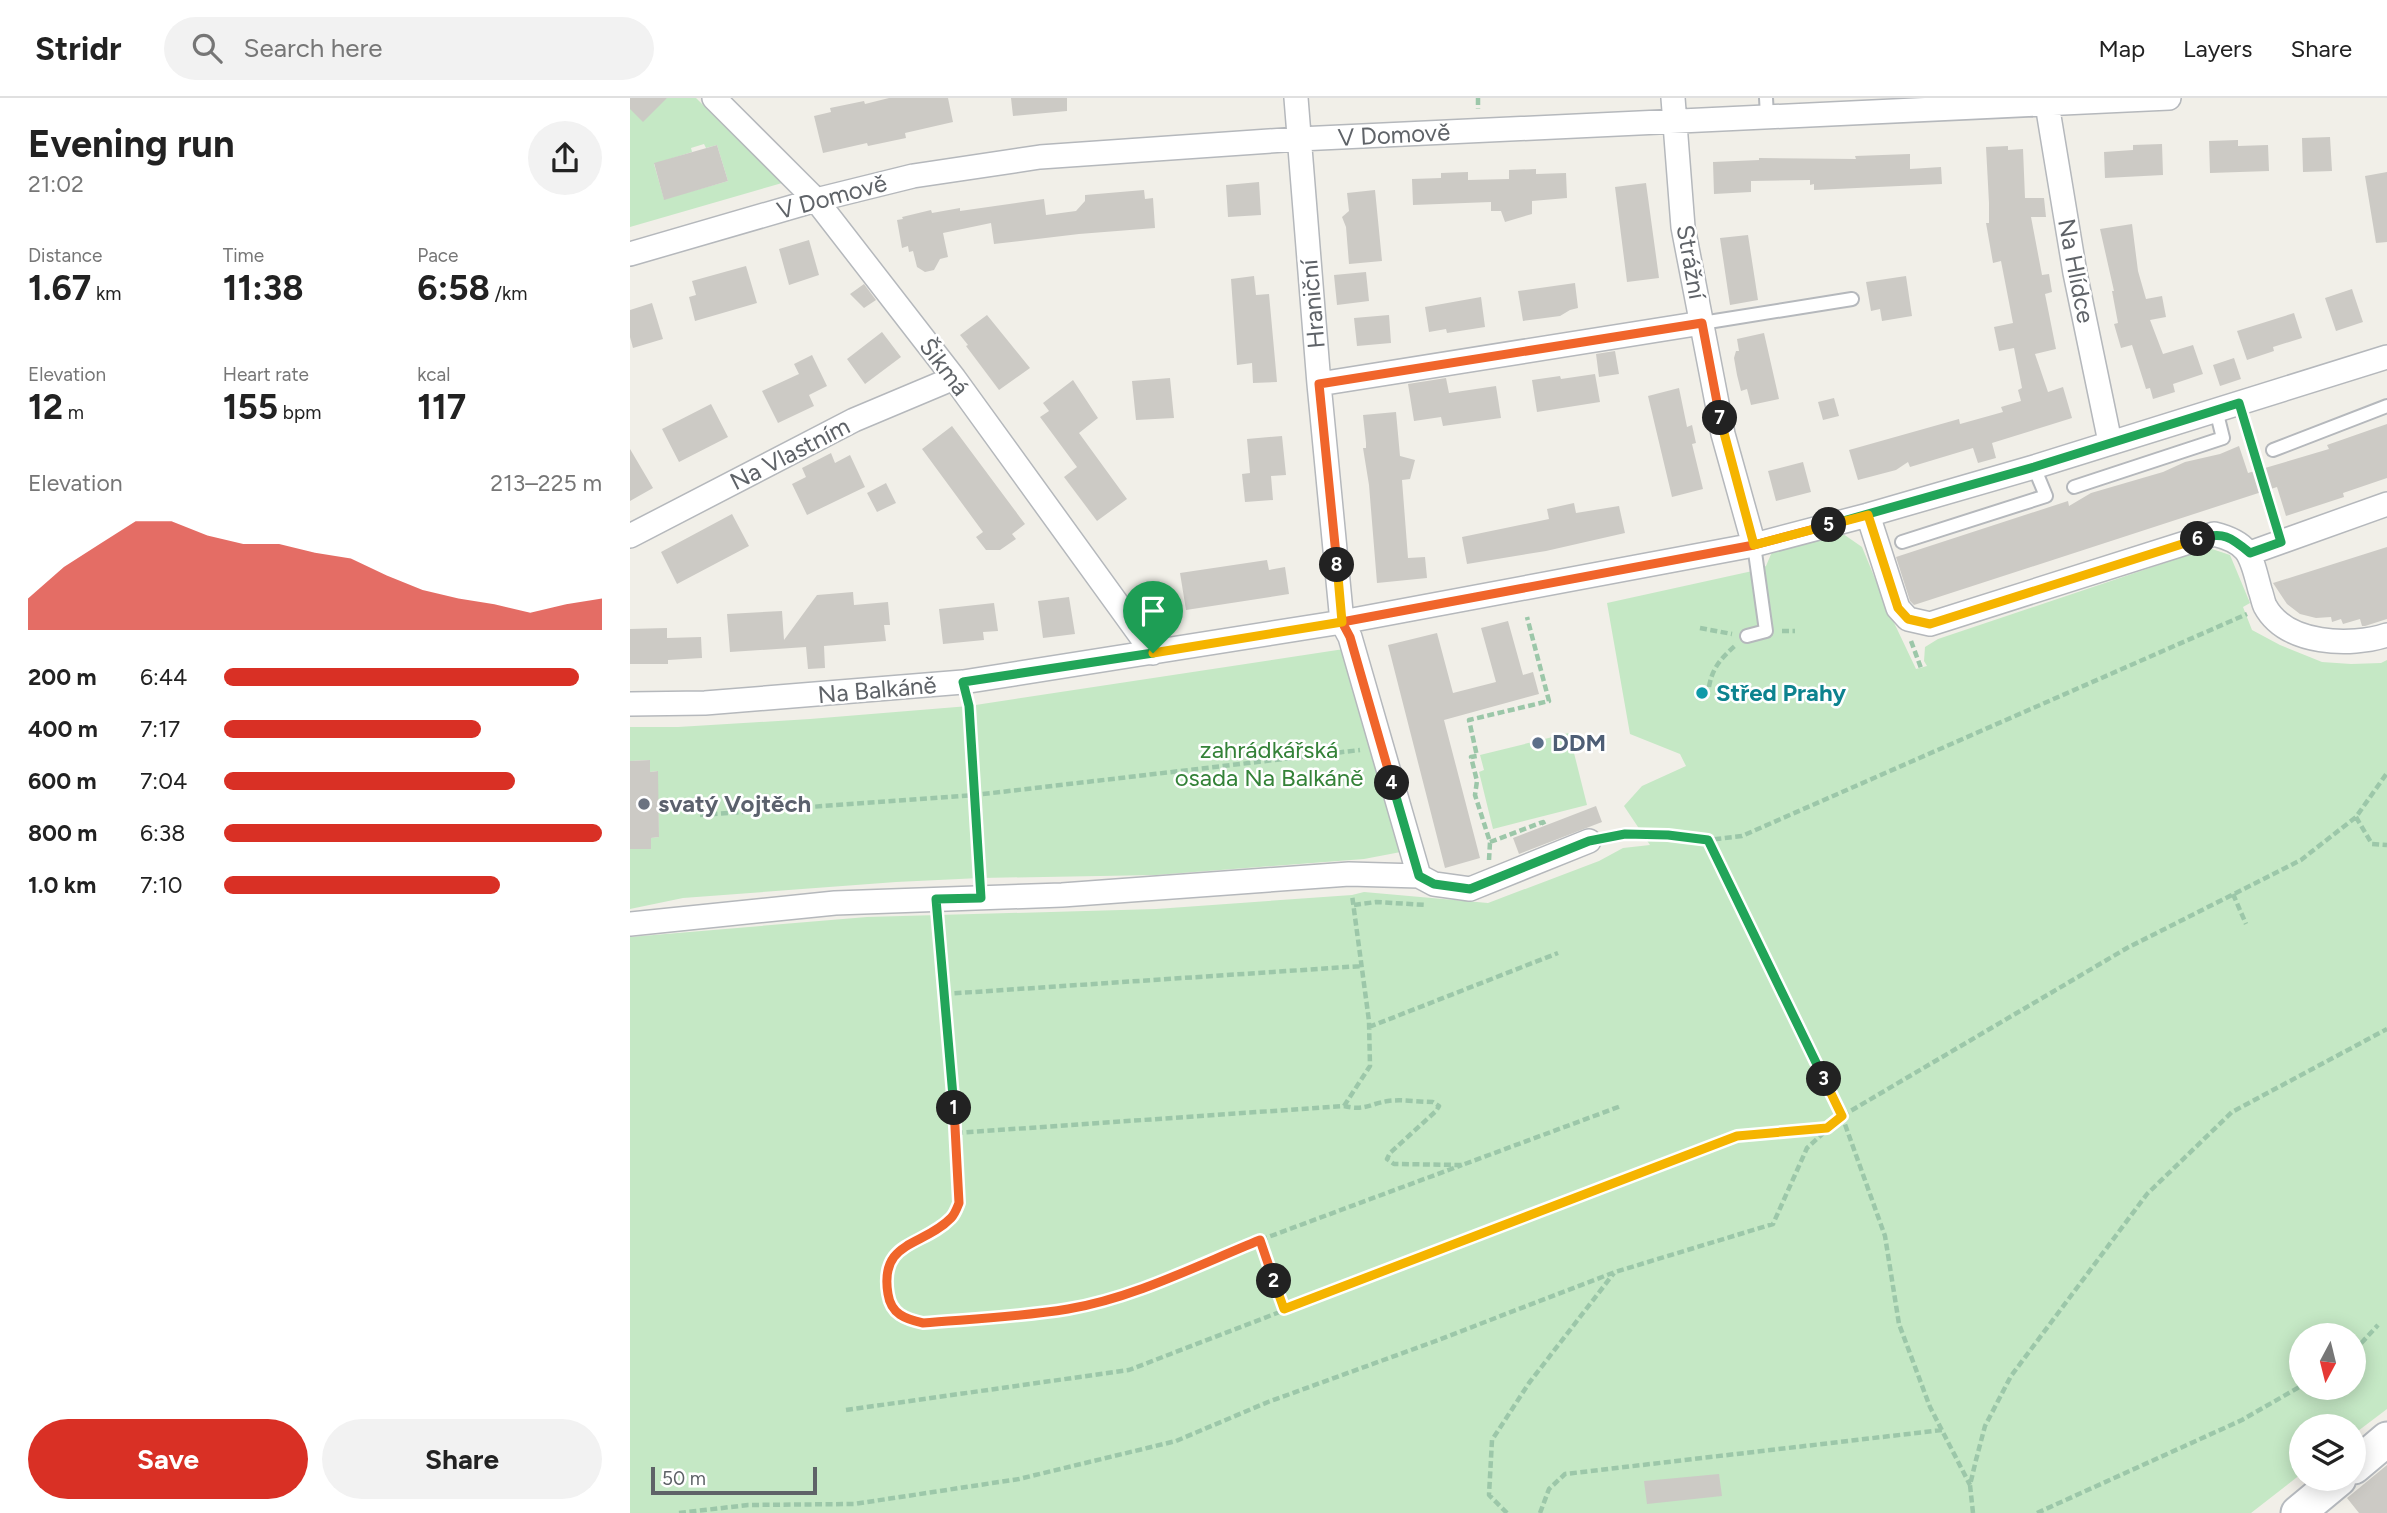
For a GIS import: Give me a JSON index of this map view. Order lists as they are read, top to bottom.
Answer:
{
  "streets": {
    "street": [
      "V Domově",
      "Strážní",
      "Na Hlídce",
      "Hraniční",
      "Šikmá",
      "Na Vlastním",
      "Na Balkáně"
    ]
  },
  "crossings": [
    ["V Domově", "Strážní"],
    ["V Domově", "Na Hlídce"],
    ["V Domově", "Hraniční"],
    ["V Domově", "Šikmá"],
    ["Strážní", "Na Balkáně"],
    ["Na Hlídce", "Na Balkáně"],
    ["Hraniční", "Na Balkáně"],
    ["Šikmá", "Na Vlastním"],
    ["Šikmá", "Na Balkáně"]
  ],
  "parks": ["zahrádkářská osada Na Balkáně"],
  "places": ["Střed Prahy", "DDM", "svatý Vojtěch"],
  "scale_bar": "50 m",
  "north": "bottom",
  "page": {
    "header": "Stridr",
    "search": "Search here",
    "nav": ["Map", "Layers", "Share"],
    "heading": ["Evening run", "21:02"],
    "stats": [
      ["Distance", "1.67 km"],
      ["Time", "11:38"],
      ["Pace", "6:58 /km"],
      ["Elevation", "12 m"],
      ["Heart rate", "155 bpm"],
      ["kcal", "117"]
    ],
    "pins": [
      "7",
      "5",
      "6",
      "8",
      "4",
      "3",
      "1",
      "2"
    ],
    "chart": ["Elevation", "213–225 m"],
    "list": [
      {
        "name": "200 m",
        "note": "6:44"
      },
      {
        "name": "400 m",
        "note": "7:17"
      },
      {
        "name": "600 m",
        "note": "7:04"
      },
      {
        "name": "800 m",
        "note": "6:38"
      },
      {
        "name": "1.0 km",
        "note": "7:10"
      }
    ],
    "buttons": ["Save", "Share"],
    "scale": "50 m"
  }
}
